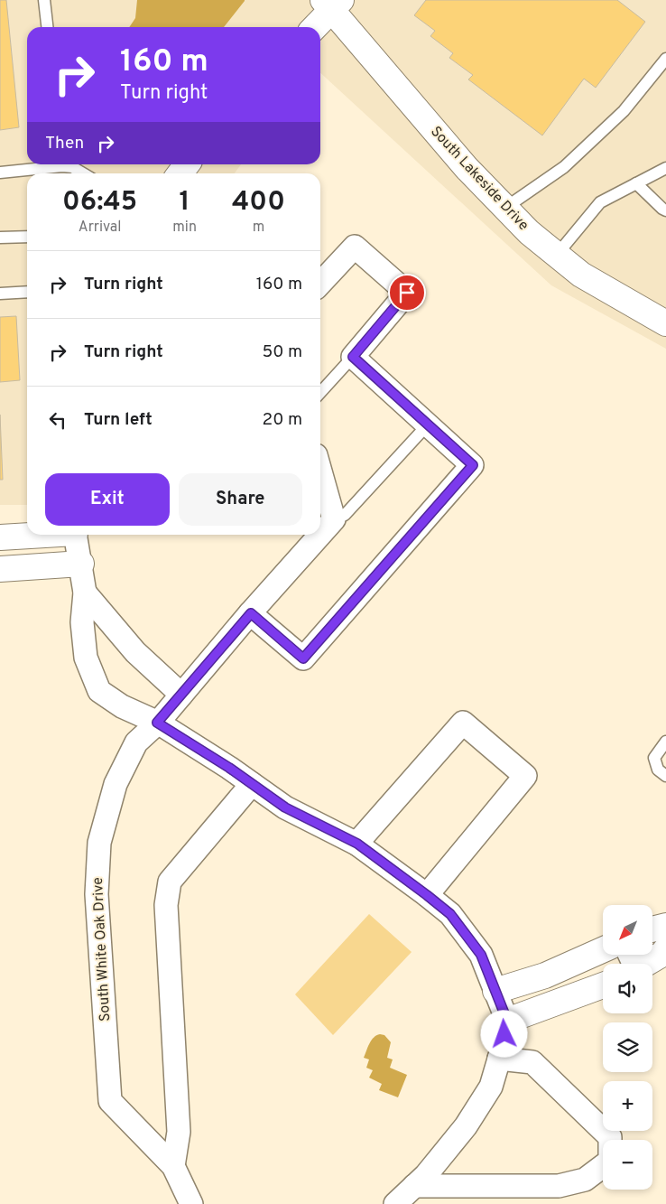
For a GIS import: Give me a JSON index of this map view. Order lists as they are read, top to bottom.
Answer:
{
  "streets": {
    "street": ["South Lakeside Drive", "South White Oak Drive"]
  },
  "north": "bottom left",
  "page": {
    "turn": ["160 m", "Turn right"],
    "then": "Then",
    "eta": [
      "06:45",
      "Arrival",
      "1",
      "min",
      "400",
      "m"
    ],
    "list": [
      {
        "name": "Turn right",
        "value": "160 m"
      },
      {
        "name": "Turn right",
        "value": "50 m"
      },
      {
        "name": "Turn left",
        "value": "20 m"
      }
    ],
    "buttons": ["Exit", "Share"],
    "map_buttons": ["+", "−"]
  }
}
